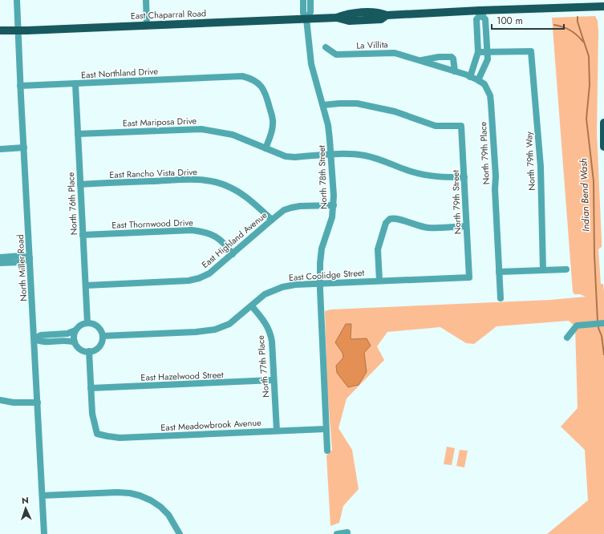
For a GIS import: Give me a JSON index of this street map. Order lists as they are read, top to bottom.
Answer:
{
  "streets": {
    "main road": ["East Chaparral Road"],
    "street": [
      "La Villita",
      "East Northland Drive",
      "East Mariposa Drive",
      "North 79th Place",
      "North 79th Way",
      "East Rancho Vista Drive",
      "North 78th Street",
      "North 79th Street",
      "North 76th Place",
      "East Thornwood Drive",
      "East Highland Avenue",
      "North Miller Road",
      "East Coolidge Street",
      "North 77th Place",
      "East Hazelwood Street",
      "East Meadowbrook Avenue"
    ]
  },
  "crossings": [
    ["East Chaparral Road", "North 78th Street"],
    ["East Chaparral Road", "North Miller Road"],
    ["La Villita", "North 79th Place"],
    ["East Northland Drive", "East Mariposa Drive"],
    ["East Northland Drive", "North 76th Place"],
    ["East Northland Drive", "North Miller Road"],
    ["East Mariposa Drive", "North 78th Street"],
    ["East Mariposa Drive", "North 79th Street"],
    ["East Mariposa Drive", "North 76th Place"],
    ["East Rancho Vista Drive", "North 76th Place"],
    ["East Rancho Vista Drive", "East Highland Avenue"],
    ["North 78th Street", "North 79th Street"],
    ["North 78th Street", "East Highland Avenue"],
    ["North 78th Street", "East Coolidge Street"],
    ["North 78th Street", "East Meadowbrook Avenue"],
    ["North 79th Street", "East Coolidge Street"],
    ["North 76th Place", "East Thornwood Drive"],
    ["North 76th Place", "East Highland Avenue"],
    ["North 76th Place", "East Coolidge Street"],
    ["East Thornwood Drive", "East Highland Avenue"],
    ["East Coolidge Street", "North 77th Place"],
    ["North 77th Place", "East Hazelwood Street"],
    ["North 77th Place", "East Meadowbrook Avenue"],
    ["East Hazelwood Street", "East Meadowbrook Avenue"]
  ],
  "water": ["Indian Bend Wash"],
  "scale_bar": "100 m",
  "north": "top"
}
